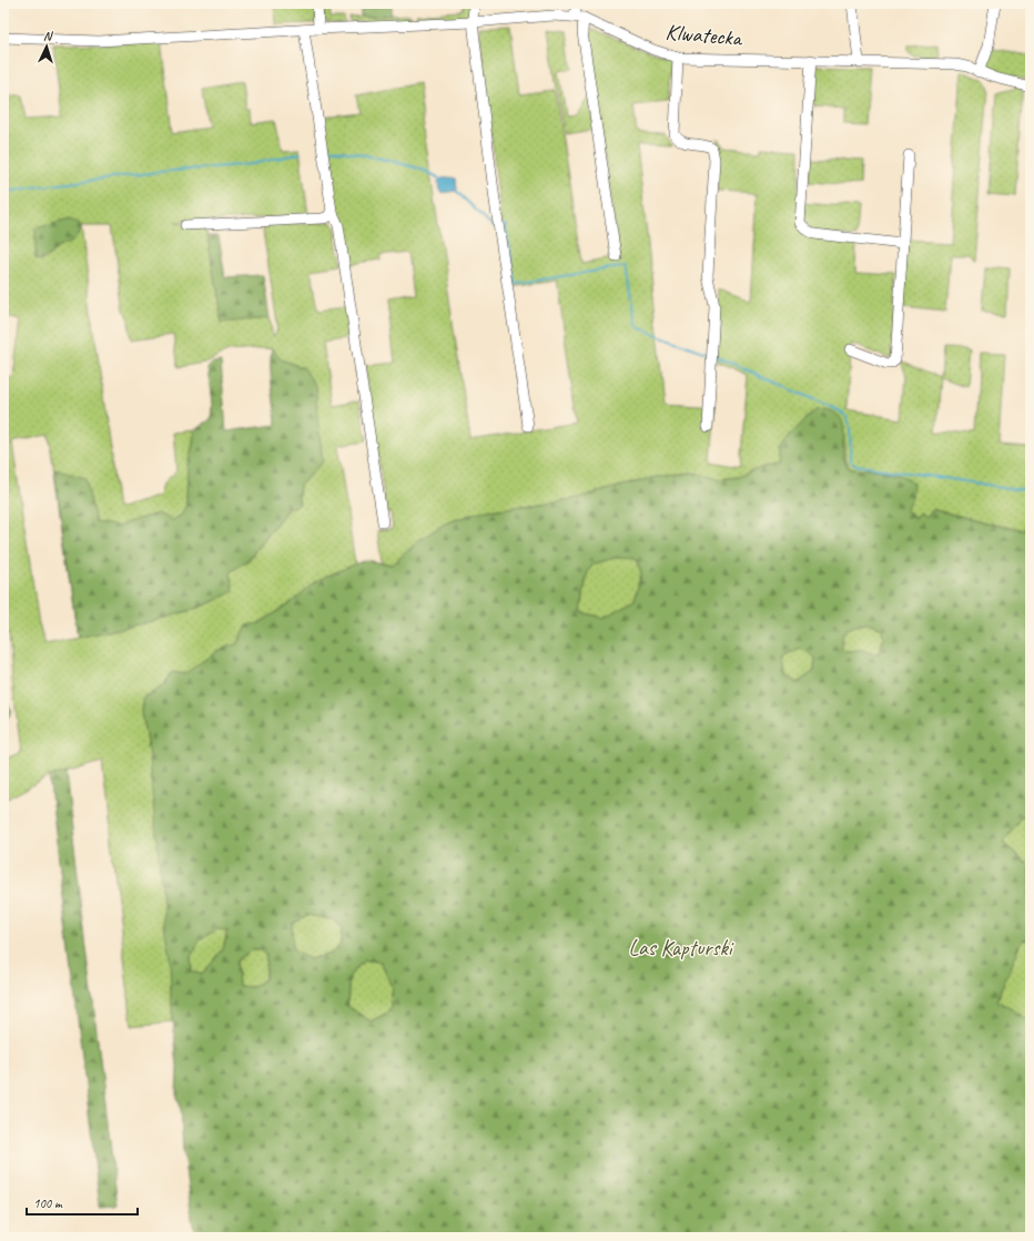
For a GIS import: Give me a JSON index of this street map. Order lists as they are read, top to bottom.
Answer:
{
  "streets": {
    "street": ["Klwatecka"]
  },
  "parks": ["Las Kapturski"],
  "scale_bar": "100 m",
  "north": "top"
}
